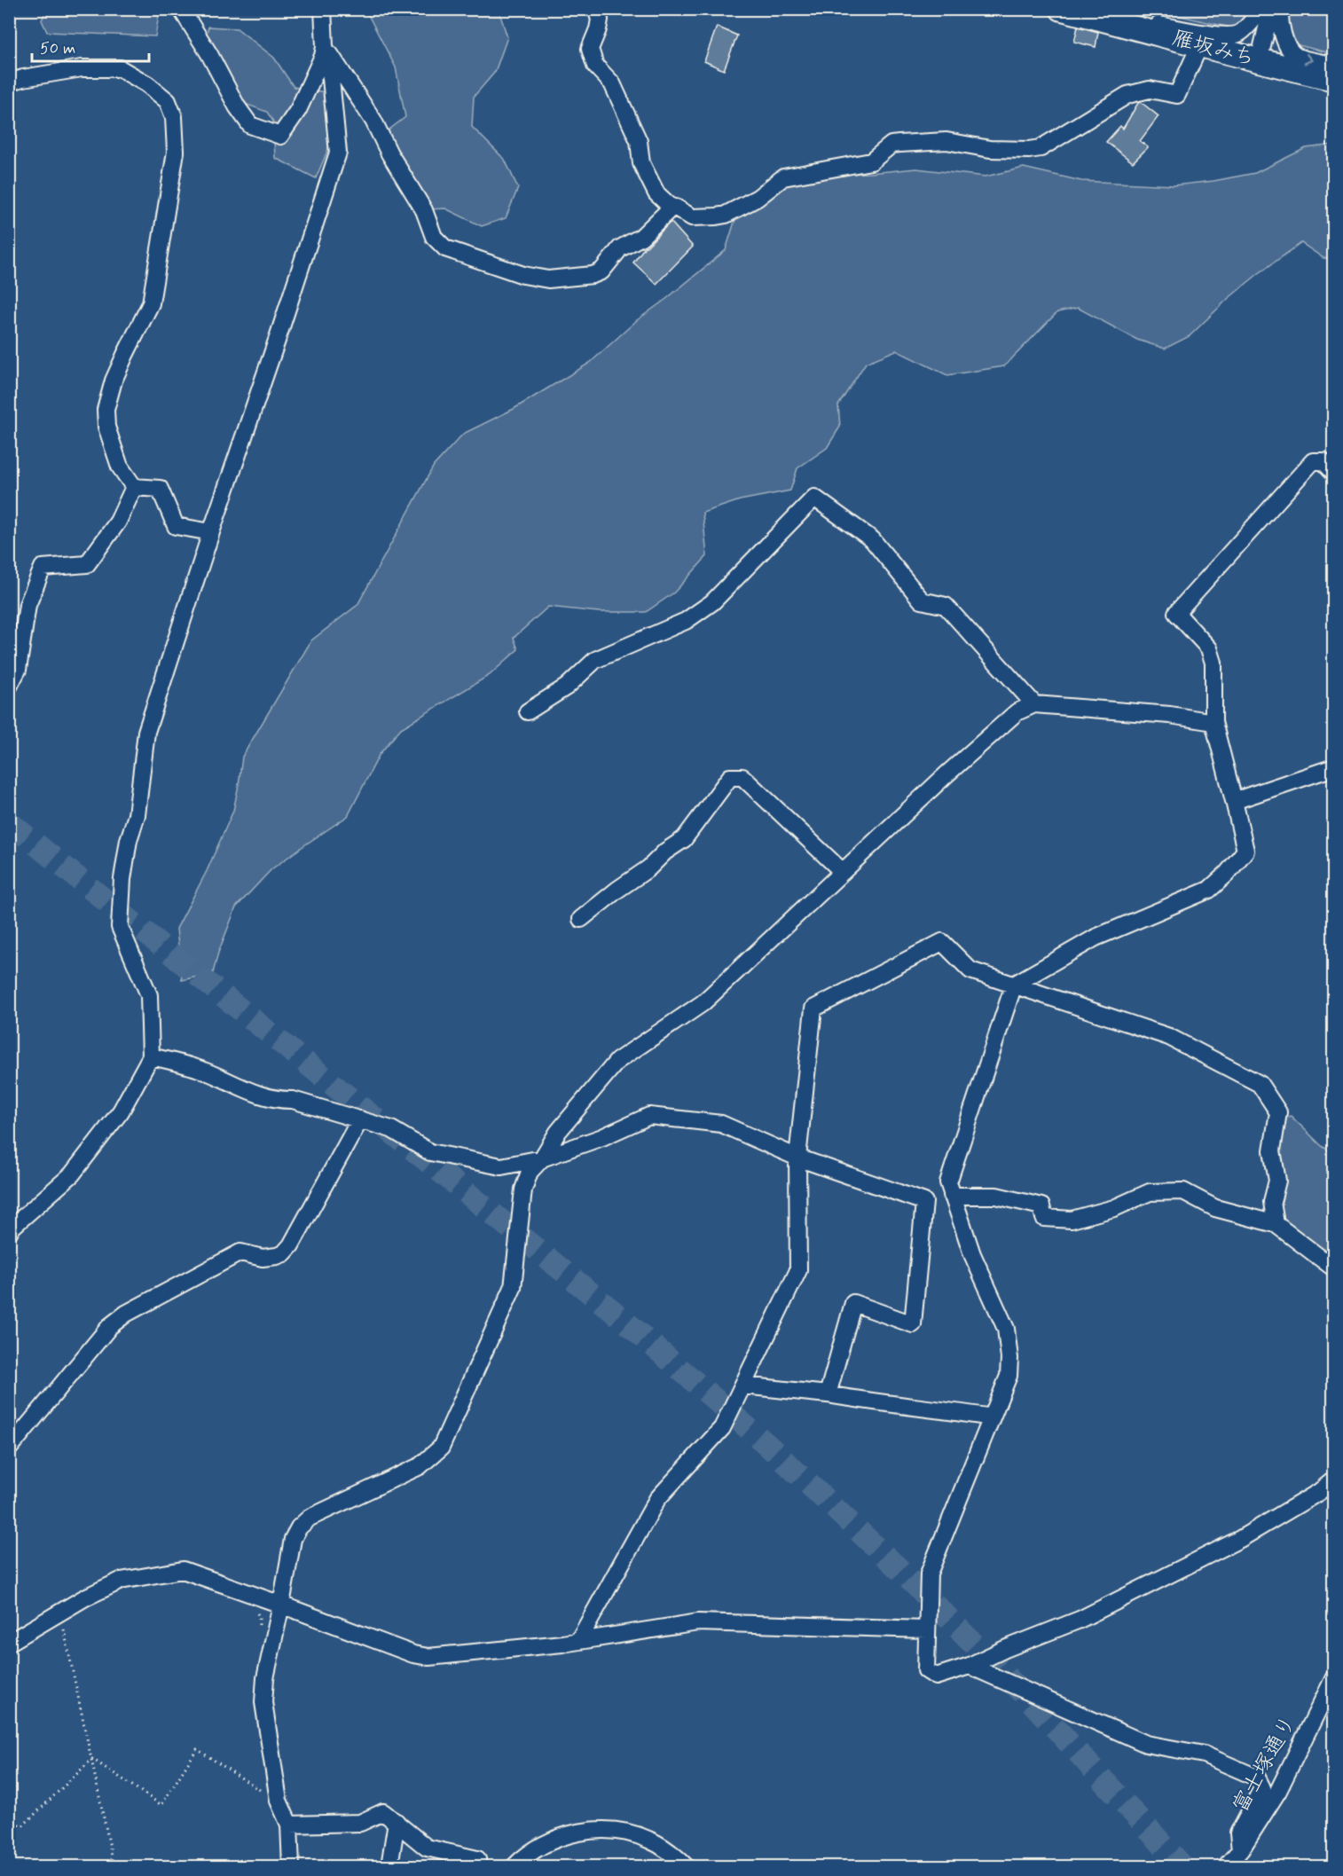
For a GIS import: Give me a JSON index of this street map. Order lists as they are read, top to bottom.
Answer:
{
  "streets": {
    "highway": ["雁坂みち"],
    "street": ["富士塚通り"]
  },
  "scale_bar": "50 m"
}
